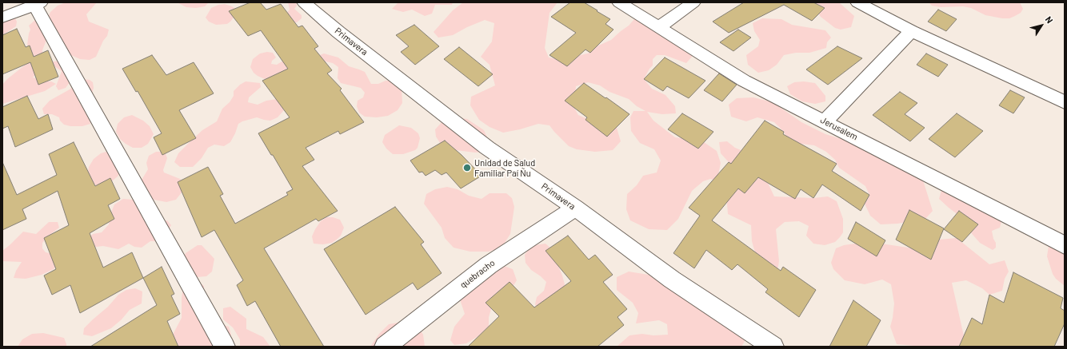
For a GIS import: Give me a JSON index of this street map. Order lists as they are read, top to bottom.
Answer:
{
  "streets": {
    "street": ["Primavera", "Jerusalem", "quebracho"]
  },
  "crossings": [
    ["Primavera", "quebracho"]
  ],
  "places": ["Unidad de Salud Familiar Paí Ñu"],
  "north": "top right"
}
